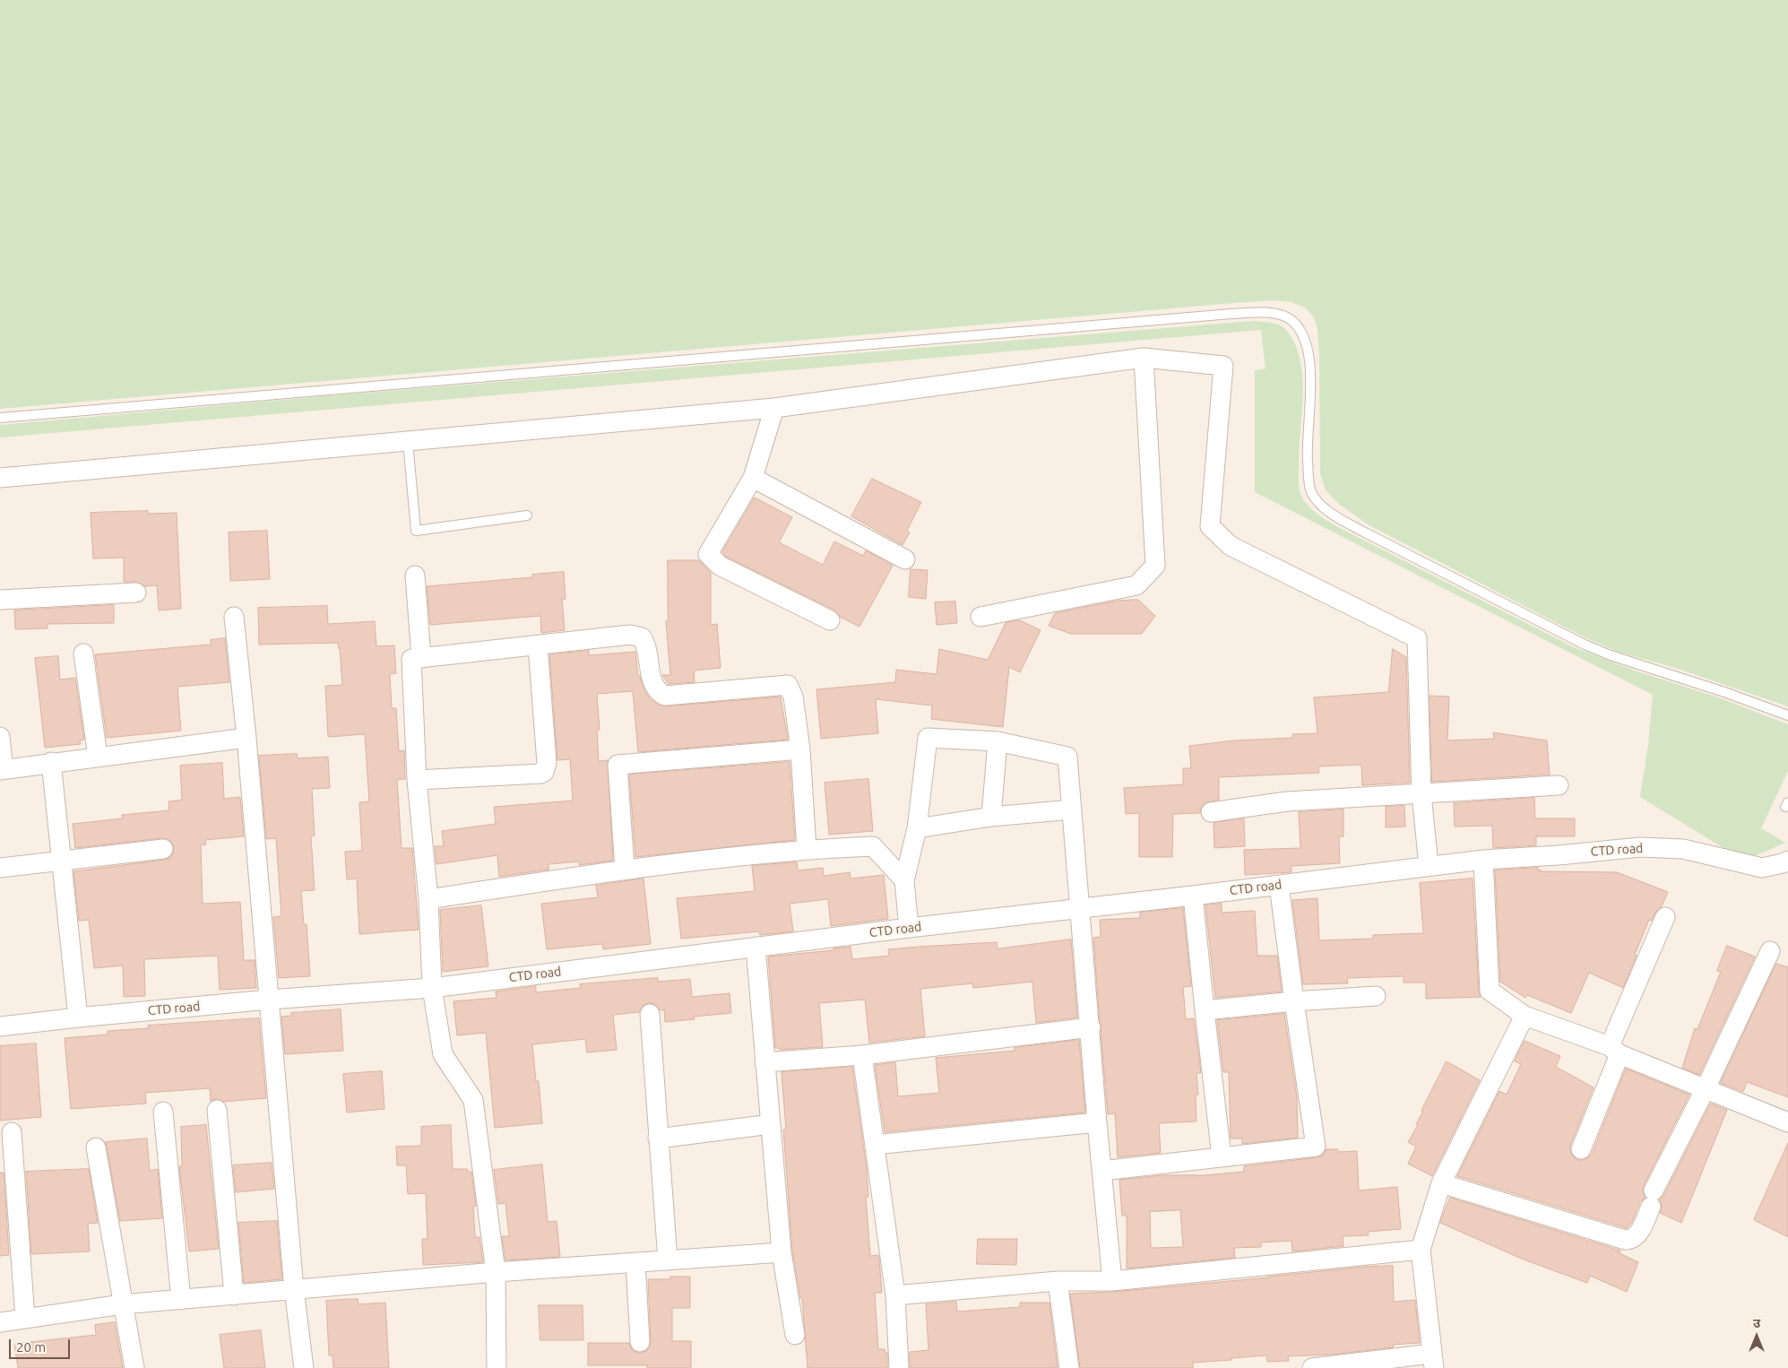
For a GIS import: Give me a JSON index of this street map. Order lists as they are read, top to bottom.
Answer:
{
  "streets": {
    "street": ["CTD road"]
  },
  "scale_bar": "20 m",
  "north": "top"
}
